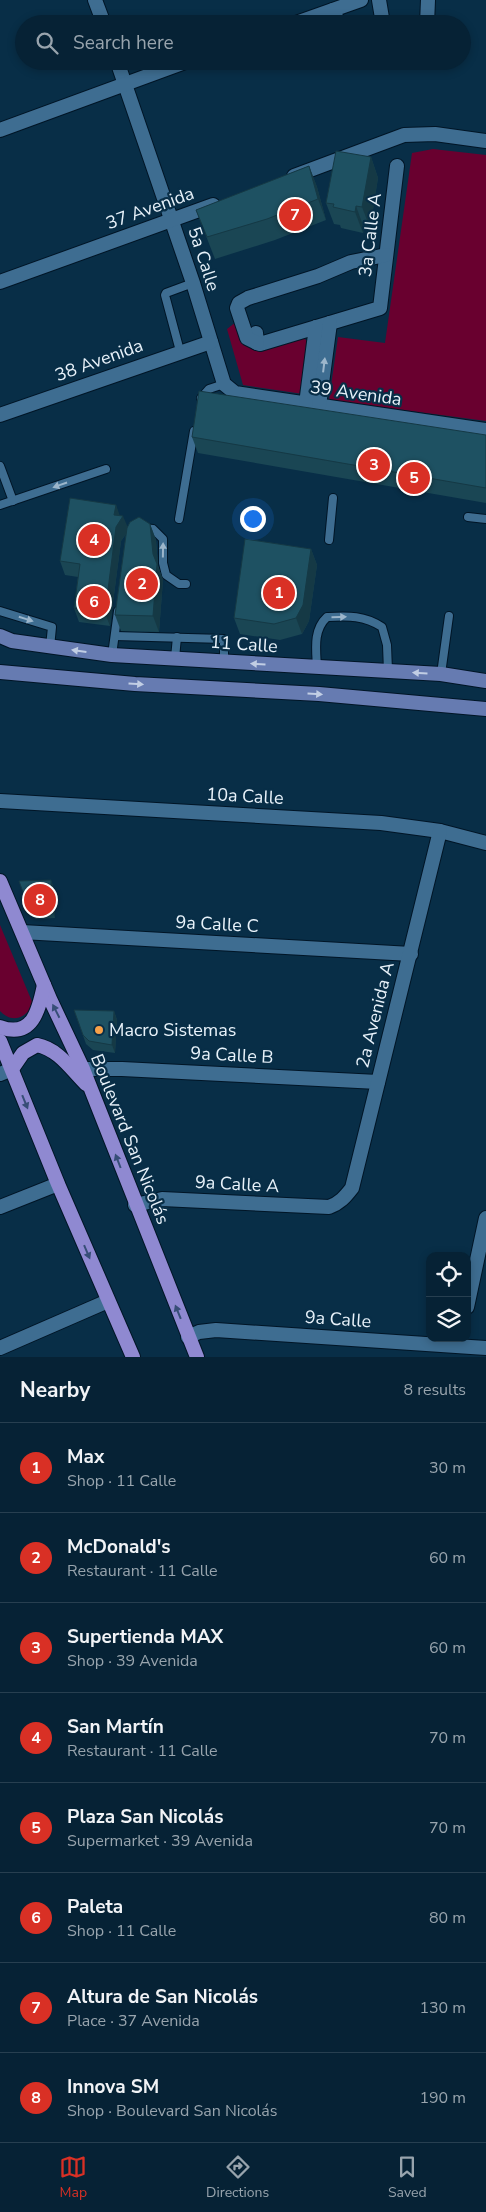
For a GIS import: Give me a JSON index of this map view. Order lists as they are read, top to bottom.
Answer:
{
  "streets": {
    "main road": ["11 Calle", "Boulevard San Nicolás"],
    "street": [
      "37 Avenida",
      "3a Calle A",
      "5a Calle",
      "38 Avenida",
      "39 Avenida",
      "10a Calle",
      "9a Calle C",
      "2a Avenida A",
      "9a Calle B",
      "9a Calle A",
      "9a Calle"
    ]
  },
  "crossings": [
    ["37 Avenida", "5a Calle"],
    ["5a Calle", "38 Avenida"],
    ["5a Calle", "39 Avenida"],
    ["10a Calle", "2a Avenida A"],
    ["9a Calle C", "2a Avenida A"],
    ["9a Calle C", "Boulevard San Nicolás"],
    ["2a Avenida A", "9a Calle B"],
    ["2a Avenida A", "9a Calle A"],
    ["9a Calle B", "Boulevard San Nicolás"],
    ["Boulevard San Nicolás", "9a Calle A"],
    ["Boulevard San Nicolás", "9a Calle"]
  ],
  "places": ["Macro Sistemas"],
  "page": {
    "search": "Search here",
    "pins": [
      "7",
      "3",
      "5",
      "4",
      "2",
      "1",
      "6",
      "8"
    ],
    "heading": ["Nearby", "8 results"],
    "list": [
      {
        "mark": "1",
        "name": "Max",
        "note": "Shop · 11 Calle",
        "value": "30 m"
      },
      {
        "mark": "2",
        "name": "McDonald's",
        "note": "Restaurant · 11 Calle",
        "value": "60 m"
      },
      {
        "mark": "3",
        "name": "Supertienda MAX",
        "note": "Shop · 39 Avenida",
        "value": "60 m"
      },
      {
        "mark": "4",
        "name": "San Martín",
        "note": "Restaurant · 11 Calle",
        "value": "70 m"
      },
      {
        "mark": "5",
        "name": "Plaza San Nicolás",
        "note": "Supermarket · 39 Avenida",
        "value": "70 m"
      },
      {
        "mark": "6",
        "name": "Paleta",
        "note": "Shop · 11 Calle",
        "value": "80 m"
      },
      {
        "mark": "7",
        "name": "Altura de San Nicolás",
        "note": "Place · 37 Avenida",
        "value": "130 m"
      },
      {
        "mark": "8",
        "name": "Innova SM",
        "note": "Shop · Boulevard San Nicolás",
        "value": "190 m"
      }
    ],
    "nav": ["Map", "Directions", "Saved"]
  }
}
